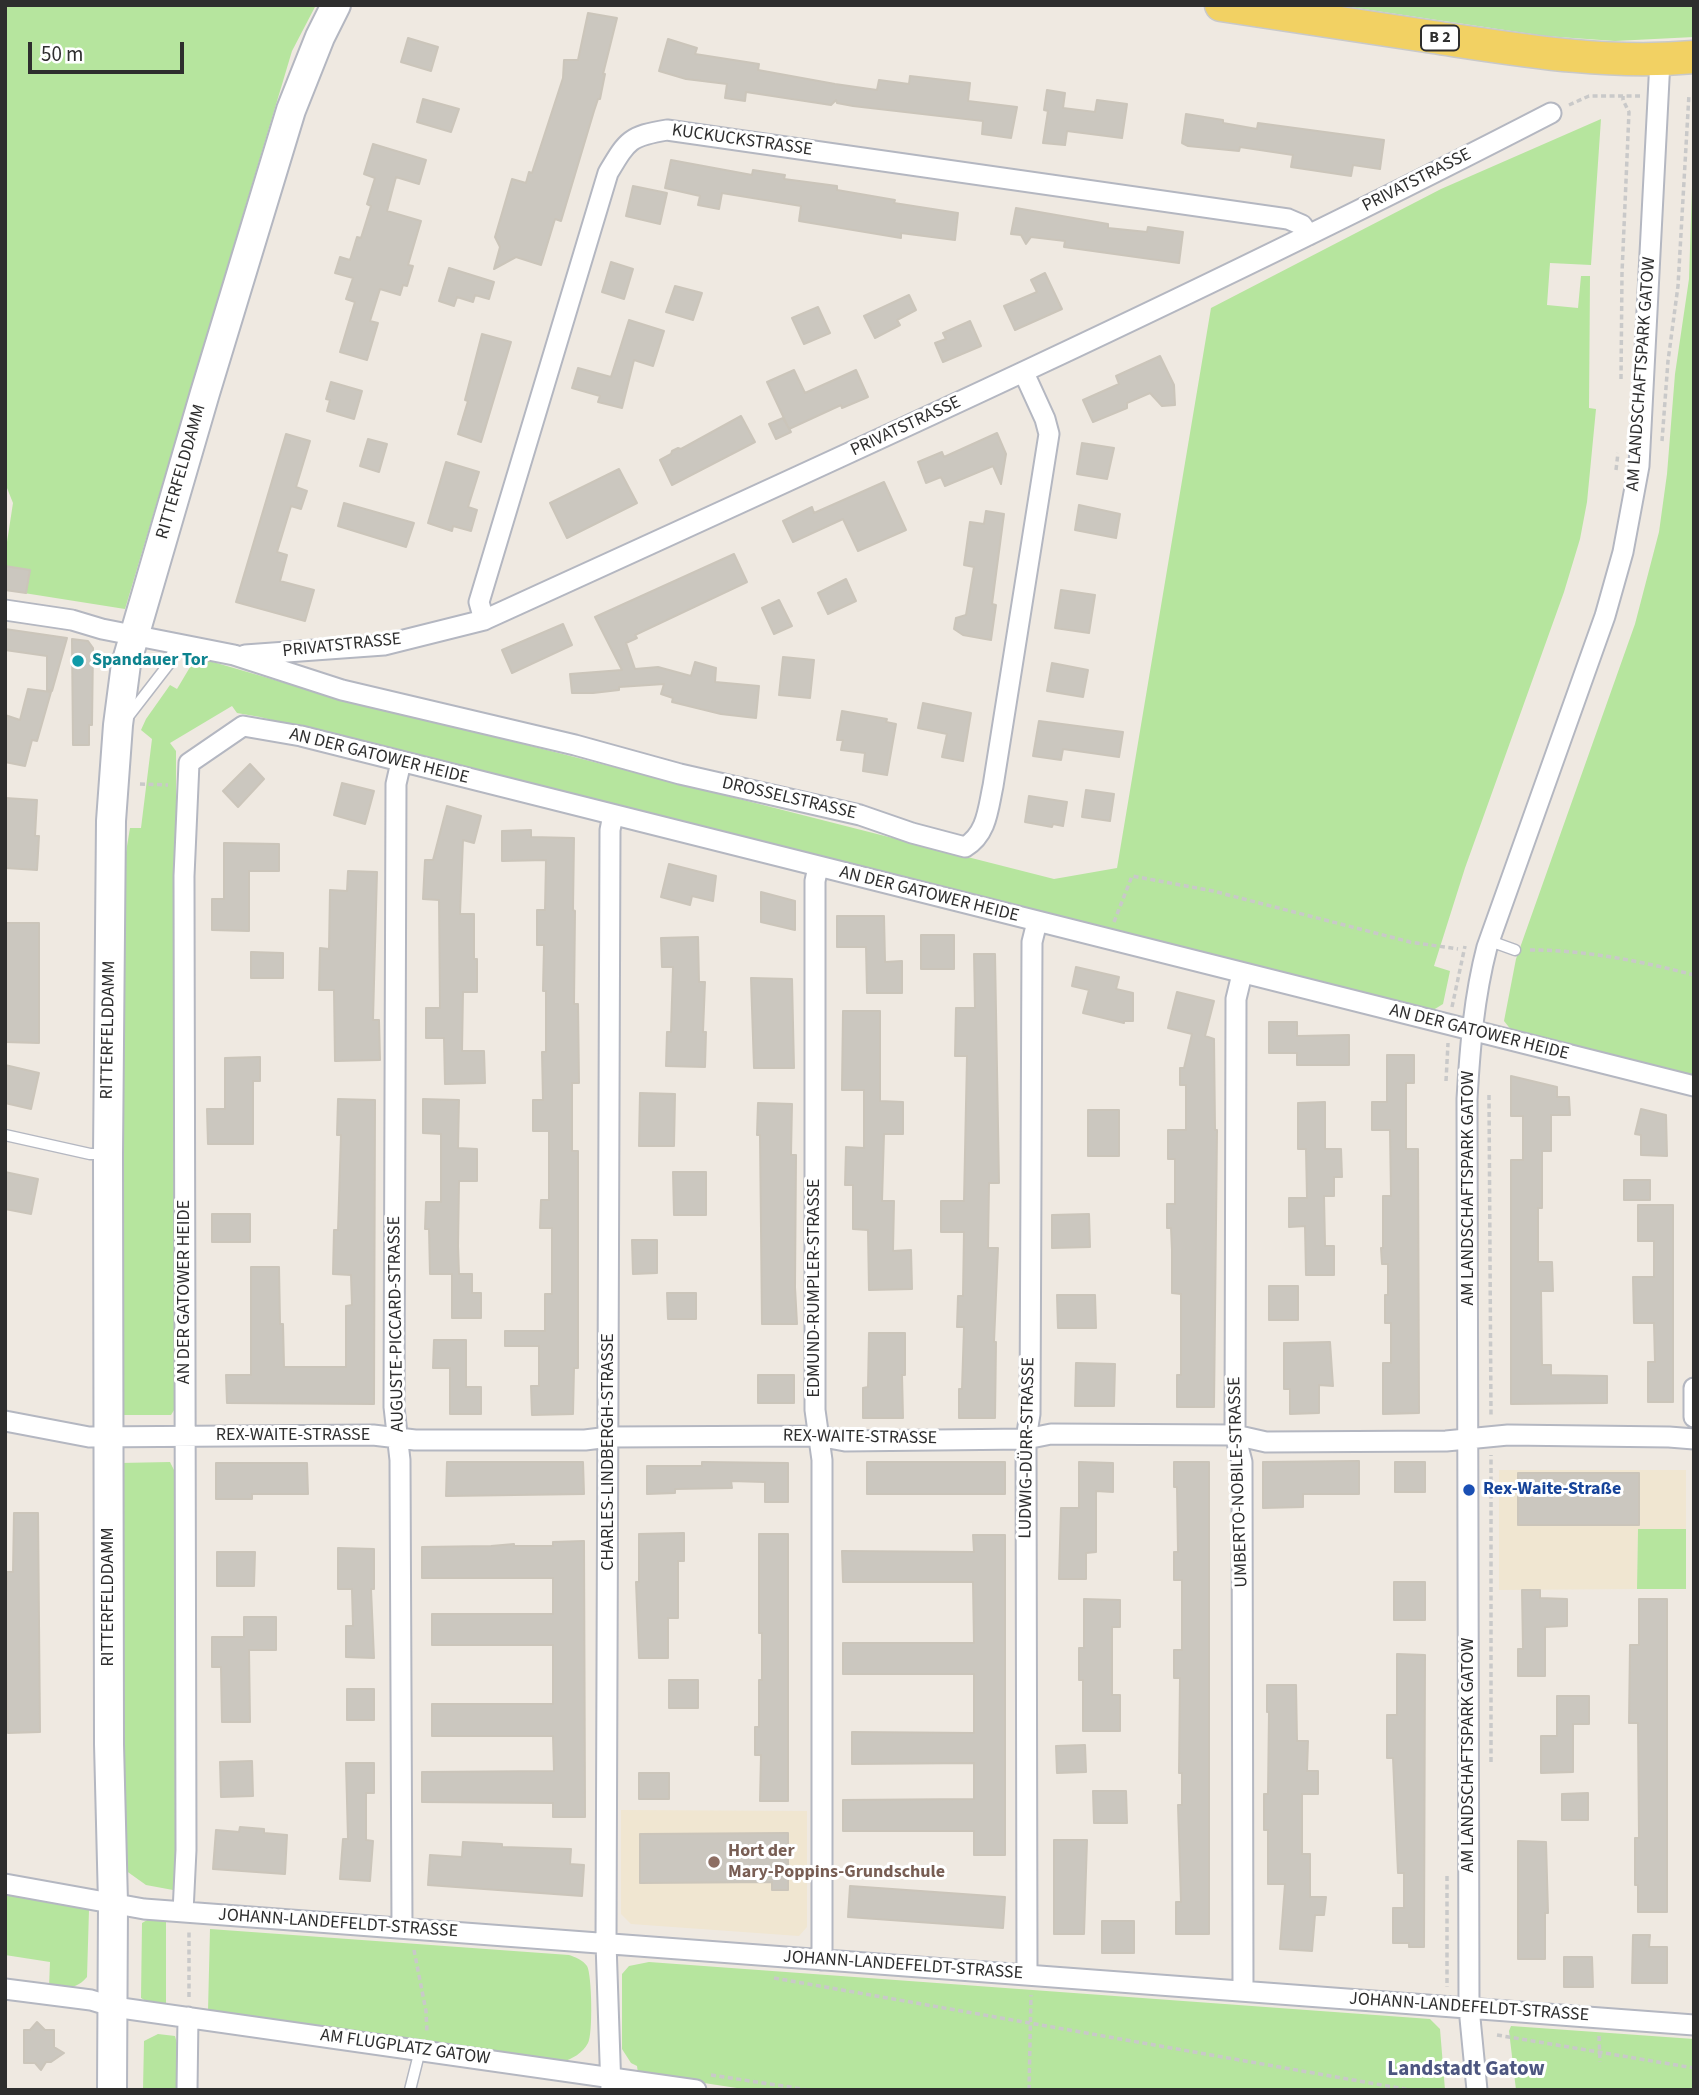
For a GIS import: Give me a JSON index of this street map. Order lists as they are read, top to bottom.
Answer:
{
  "streets": {
    "main road": ["B 2", "RITTERFELDDAMM"],
    "street": [
      "KUCKUCKSTRASSE",
      "PRIVATSTRASSE",
      "AM LANDSCHAFTSPARK GATOW",
      "AN DER GATOWER HEIDE",
      "DROSSELSTRASSE",
      "EDMUND-RUMPLER-STRASSE",
      "AUGUSTE-PICCARD-STRASSE",
      "REX-WAITE-STRASSE",
      "LUDWIG-DÜRR-STRASSE",
      "CHARLES-LINDBERGH-STRASSE",
      "UMBERTO-NOBILE-STRASSE",
      "JOHANN-LANDEFELDT-STRASSE",
      "AM FLUGPLATZ GATOW"
    ]
  },
  "crossings": [
    ["B 2", "AM LANDSCHAFTSPARK GATOW"],
    ["KUCKUCKSTRASSE", "PRIVATSTRASSE"],
    ["PRIVATSTRASSE", "DROSSELSTRASSE"],
    ["AM LANDSCHAFTSPARK GATOW", "AN DER GATOWER HEIDE"],
    ["AM LANDSCHAFTSPARK GATOW", "REX-WAITE-STRASSE"],
    ["AM LANDSCHAFTSPARK GATOW", "JOHANN-LANDEFELDT-STRASSE"],
    ["RITTERFELDDAMM", "DROSSELSTRASSE"],
    ["RITTERFELDDAMM", "REX-WAITE-STRASSE"],
    ["RITTERFELDDAMM", "JOHANN-LANDEFELDT-STRASSE"],
    ["RITTERFELDDAMM", "AM FLUGPLATZ GATOW"],
    ["AN DER GATOWER HEIDE", "EDMUND-RUMPLER-STRASSE"],
    ["AN DER GATOWER HEIDE", "AUGUSTE-PICCARD-STRASSE"],
    ["AN DER GATOWER HEIDE", "REX-WAITE-STRASSE"],
    ["AN DER GATOWER HEIDE", "LUDWIG-DÜRR-STRASSE"],
    ["AN DER GATOWER HEIDE", "CHARLES-LINDBERGH-STRASSE"],
    ["AN DER GATOWER HEIDE", "UMBERTO-NOBILE-STRASSE"],
    ["AN DER GATOWER HEIDE", "JOHANN-LANDEFELDT-STRASSE"],
    ["EDMUND-RUMPLER-STRASSE", "REX-WAITE-STRASSE"],
    ["EDMUND-RUMPLER-STRASSE", "JOHANN-LANDEFELDT-STRASSE"],
    ["AUGUSTE-PICCARD-STRASSE", "REX-WAITE-STRASSE"],
    ["AUGUSTE-PICCARD-STRASSE", "JOHANN-LANDEFELDT-STRASSE"],
    ["REX-WAITE-STRASSE", "LUDWIG-DÜRR-STRASSE"],
    ["REX-WAITE-STRASSE", "CHARLES-LINDBERGH-STRASSE"],
    ["REX-WAITE-STRASSE", "UMBERTO-NOBILE-STRASSE"],
    ["LUDWIG-DÜRR-STRASSE", "JOHANN-LANDEFELDT-STRASSE"],
    ["CHARLES-LINDBERGH-STRASSE", "JOHANN-LANDEFELDT-STRASSE"],
    ["CHARLES-LINDBERGH-STRASSE", "AM FLUGPLATZ GATOW"],
    ["UMBERTO-NOBILE-STRASSE", "JOHANN-LANDEFELDT-STRASSE"]
  ],
  "districts": ["Landstadt Gatow"],
  "places": ["Spandauer Tor", "Rex-Waite-Straße", "Hort der Mary-Poppins-Grundschule"],
  "scale_bar": "50 m"
}
